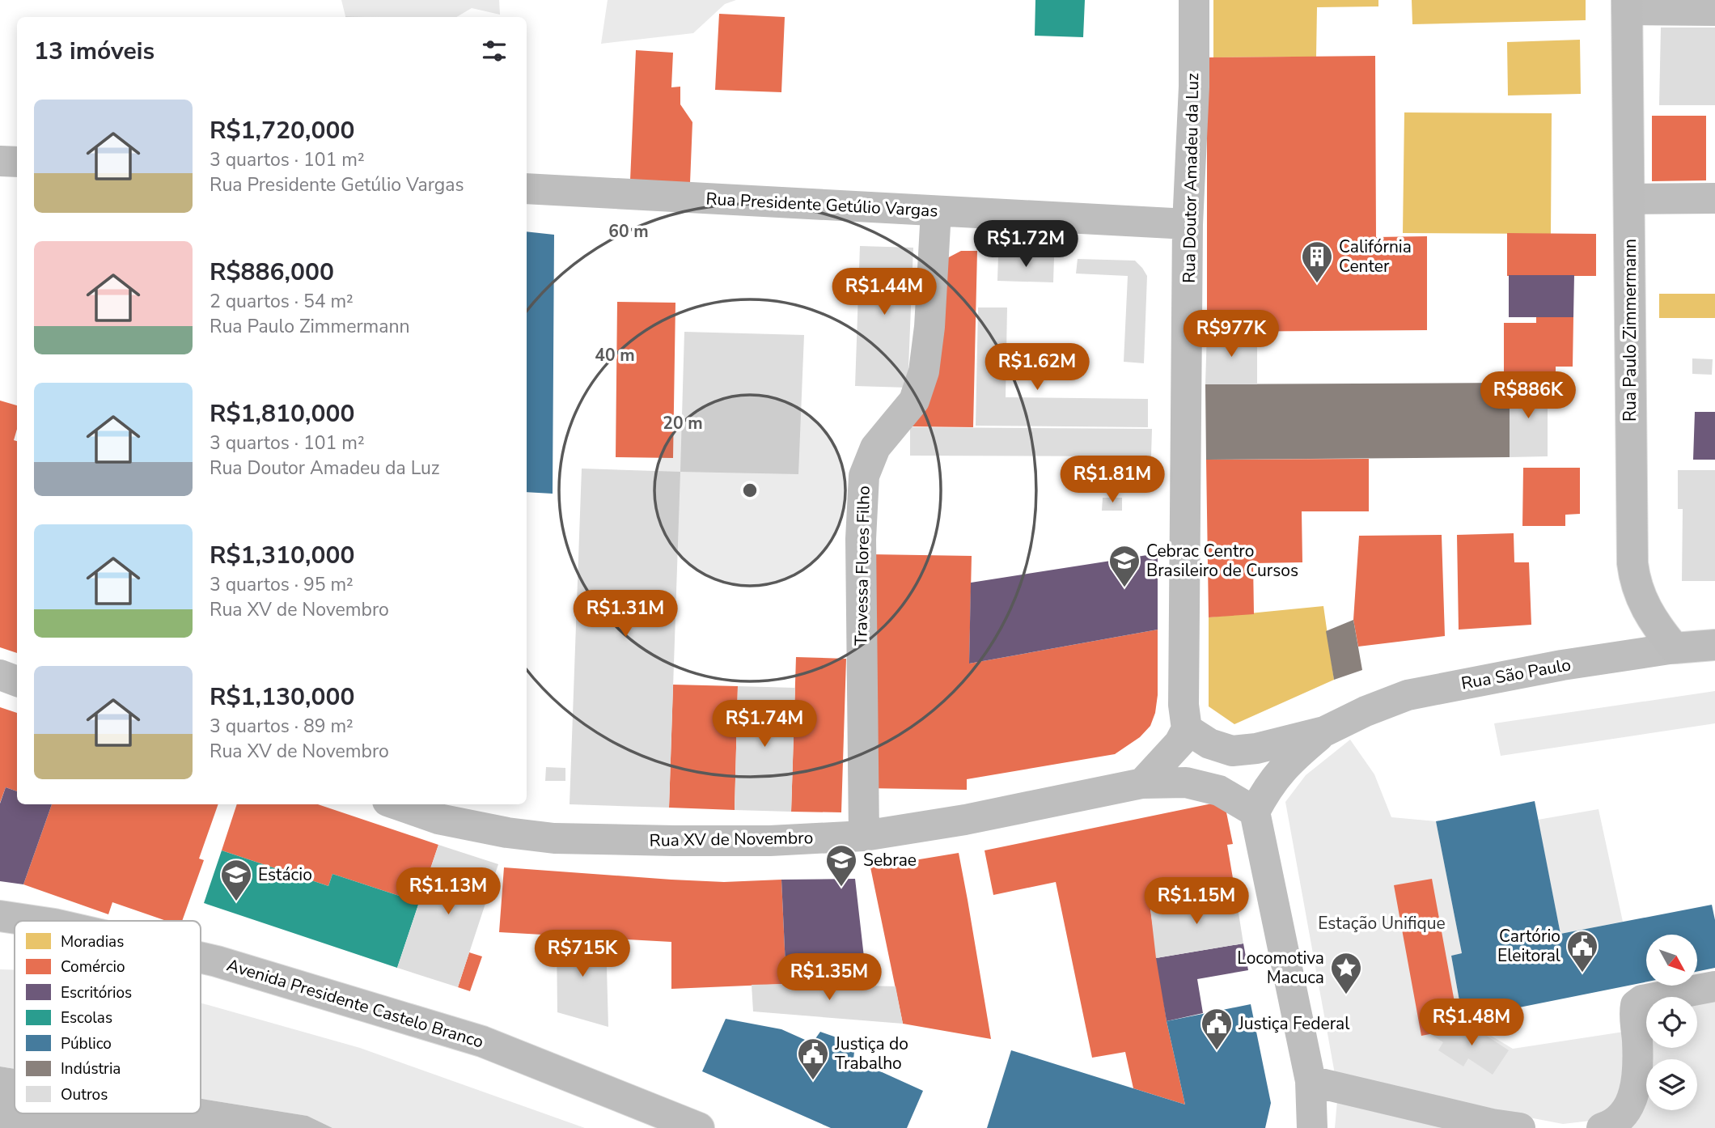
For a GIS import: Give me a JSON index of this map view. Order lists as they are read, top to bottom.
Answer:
{
  "streets": {
    "main road": ["Rua Paulo Zimmermann", "Rua São Paulo", "Avenida Presidente Castelo Branco"],
    "street": [
      "Rua Doutor Amadeu da Luz",
      "Rua Presidente Getúlio Vargas",
      "Travessa Flores Filho",
      "Rua XV de Novembro"
    ]
  },
  "crossings": [
    ["Rua Doutor Amadeu da Luz", "Rua Presidente Getúlio Vargas"],
    ["Rua Doutor Amadeu da Luz", "Rua São Paulo"],
    ["Rua Presidente Getúlio Vargas", "Travessa Flores Filho"],
    ["Rua Paulo Zimmermann", "Rua São Paulo"],
    ["Travessa Flores Filho", "Rua XV de Novembro"],
    ["Rua São Paulo", "Rua XV de Novembro"]
  ],
  "parks": ["Estação Unifique"],
  "places": {
    "building": ["Califórnia Center"],
    "school or university": ["Cebrac Centro Brasileiro de Cursos", "Sebrae", "Estácio"],
    "public building": ["Cartório Eleitoral", "Justiça Federal", "Justiça do Trabalho"],
    "place": ["Locomotiva Macuca"]
  },
  "legend": [
    "Moradias",
    "Comércio",
    "Escritórios",
    "Escolas",
    "Público",
    "Indústria",
    "Outros"
  ],
  "north": "bottom right",
  "page": {
    "heading": "13 imóveis",
    "list": [
      {
        "name": "R$1,720,000",
        "note": "3 quartos · 101 m² · Rua Presidente Getúlio Vargas"
      },
      {
        "name": "R$886,000",
        "note": "2 quartos · 54 m² · Rua Paulo Zimmermann"
      },
      {
        "name": "R$1,810,000",
        "note": "3 quartos · 101 m² · Rua Doutor Amadeu da Luz"
      },
      {
        "name": "R$1,310,000",
        "note": "3 quartos · 95 m² · Rua XV de Novembro"
      },
      {
        "name": "R$1,130,000",
        "note": "3 quartos · 89 m² · Rua XV de Novembro"
      }
    ],
    "price": [
      "R$1.72M",
      "R$1.44M",
      "R$977K",
      "R$1.62M",
      "R$886K",
      "R$1.81M",
      "R$1.31M",
      "R$1.74M",
      "R$1.13M",
      "R$1.15M",
      "R$715K",
      "R$1.35M",
      "R$1.48M"
    ]
  },
  "rings": ["60 m", "40 m", "20 m"]
}
